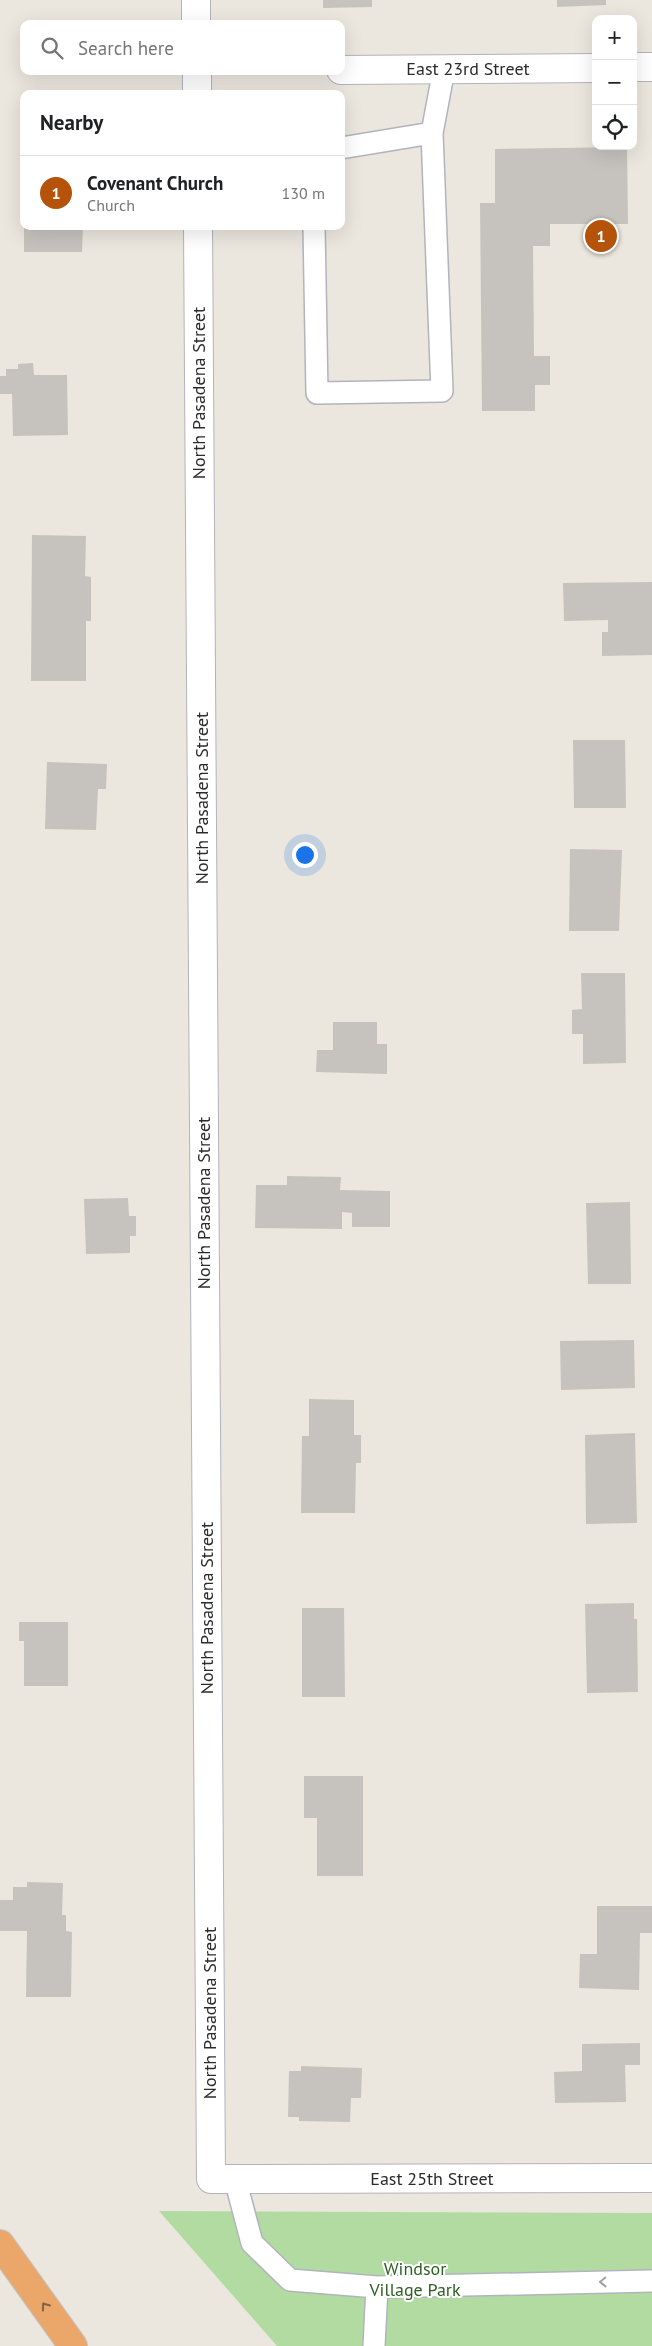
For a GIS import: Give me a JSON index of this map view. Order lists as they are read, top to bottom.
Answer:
{
  "streets": {
    "street": ["East 23rd Street", "North Pasadena Street", "East 25th Street"]
  },
  "crossings": [
    ["North Pasadena Street", "East 25th Street"]
  ],
  "parks": ["Windsor Village Park"],
  "page": {
    "map_buttons": ["+", "−"],
    "search": "Search here",
    "heading": "Nearby",
    "list": [
      {
        "mark": "1",
        "name": "Covenant Church",
        "note": "Church",
        "value": "130 m"
      }
    ],
    "pins": "1"
  }
}
